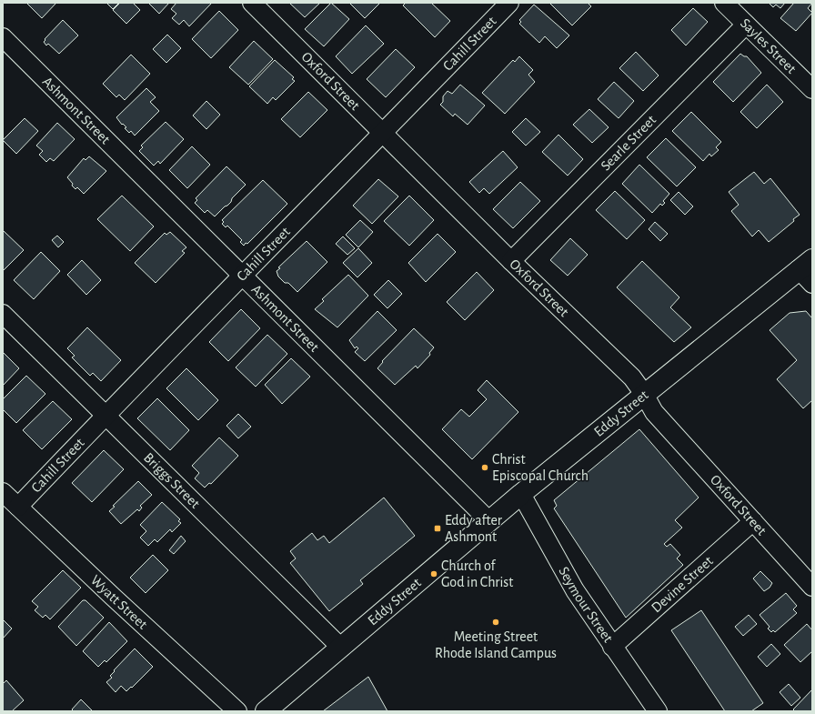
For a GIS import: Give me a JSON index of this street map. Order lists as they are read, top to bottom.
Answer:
{
  "streets": {
    "main road": ["Eddy Street"],
    "street": [
      "Cahill Street",
      "Sayles Street",
      "Oxford Street",
      "Ashmont Street",
      "Searle Street",
      "Briggs Street",
      "Devine Street",
      "Wyatt Street",
      "Seymour Street"
    ]
  },
  "crossings": [
    ["Cahill Street", "Oxford Street"],
    ["Cahill Street", "Ashmont Street"],
    ["Cahill Street", "Briggs Street"],
    ["Cahill Street", "Wyatt Street"],
    ["Sayles Street", "Searle Street"],
    ["Oxford Street", "Searle Street"],
    ["Oxford Street", "Eddy Street"],
    ["Oxford Street", "Devine Street"],
    ["Ashmont Street", "Eddy Street"],
    ["Eddy Street", "Briggs Street"],
    ["Eddy Street", "Seymour Street"],
    ["Devine Street", "Seymour Street"]
  ],
  "places": {
    "other": ["Christ Episcopal Church", "Church of God in Christ", "Meeting Street Rhode Island Campus"],
    "transit": ["Eddy after Ashmont"]
  }
}
